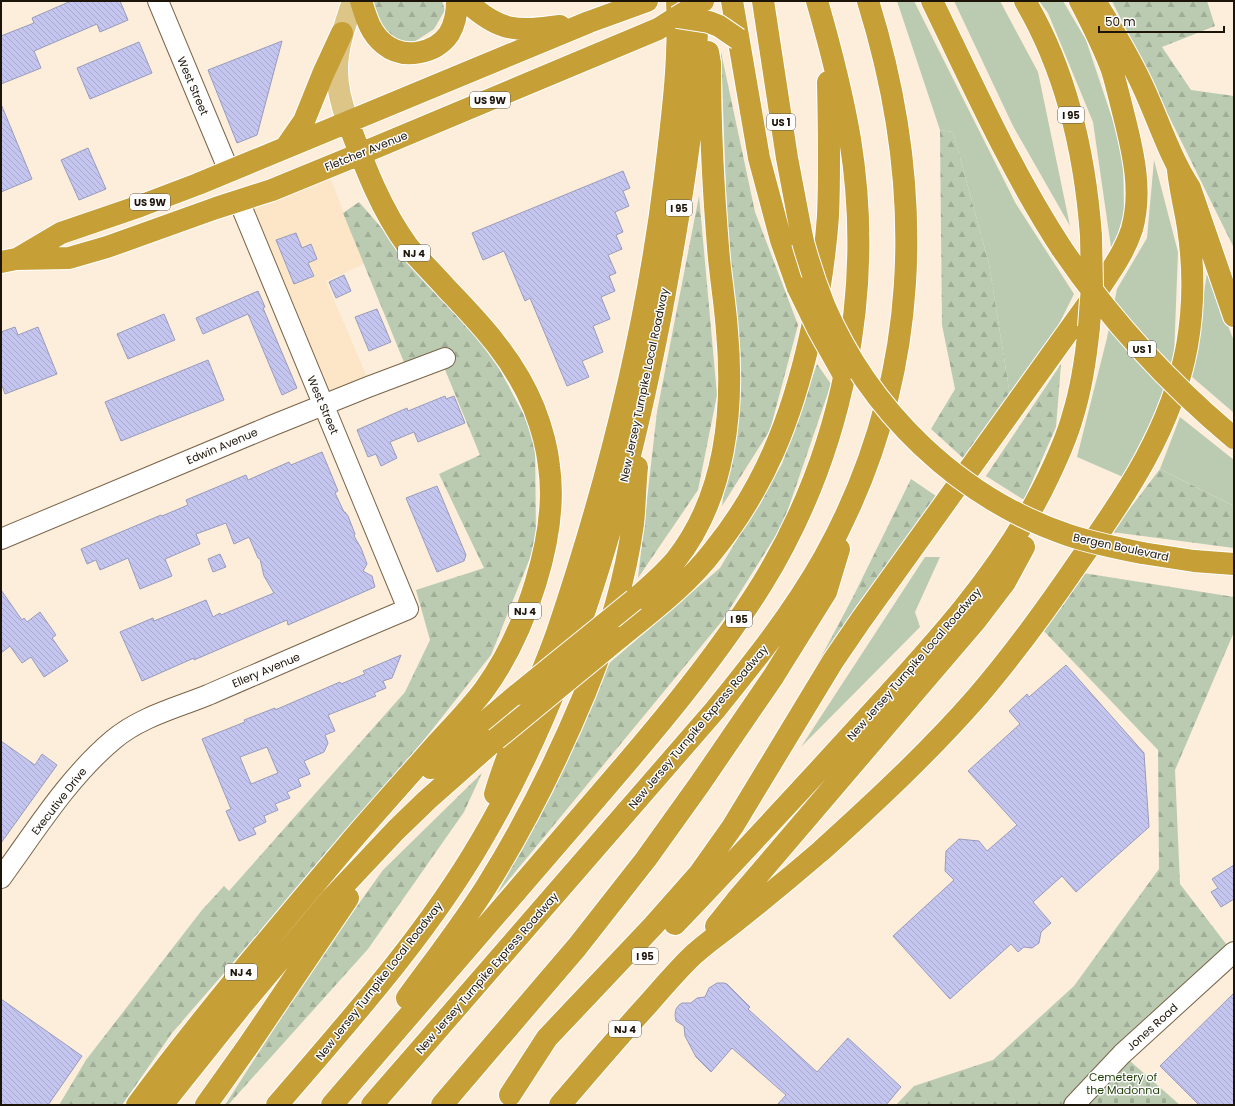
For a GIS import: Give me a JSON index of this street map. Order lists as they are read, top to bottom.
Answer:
{
  "streets": {
    "highway": [
      "US 9W",
      "I 95",
      "US 1",
      "Fletcher Avenue",
      "NJ 4",
      "New Jersey Turnpike Local Roadway",
      "Bergen Boulevard",
      "New Jersey Turnpike Express Roadway"
    ],
    "street": [
      "West Street",
      "Edwin Avenue",
      "Ellery Avenue",
      "Executive Drive",
      "Jones Road"
    ]
  },
  "crossings": [
    ["West Street", "Fletcher Avenue"],
    ["West Street", "Edwin Avenue"],
    ["West Street", "Ellery Avenue"],
    ["US 1", "Bergen Boulevard"],
    ["Fletcher Avenue", "NJ 4"],
    ["Ellery Avenue", "Executive Drive"]
  ],
  "parks": ["Cemetery of the Madonna"],
  "scale_bar": "50 m"
}
